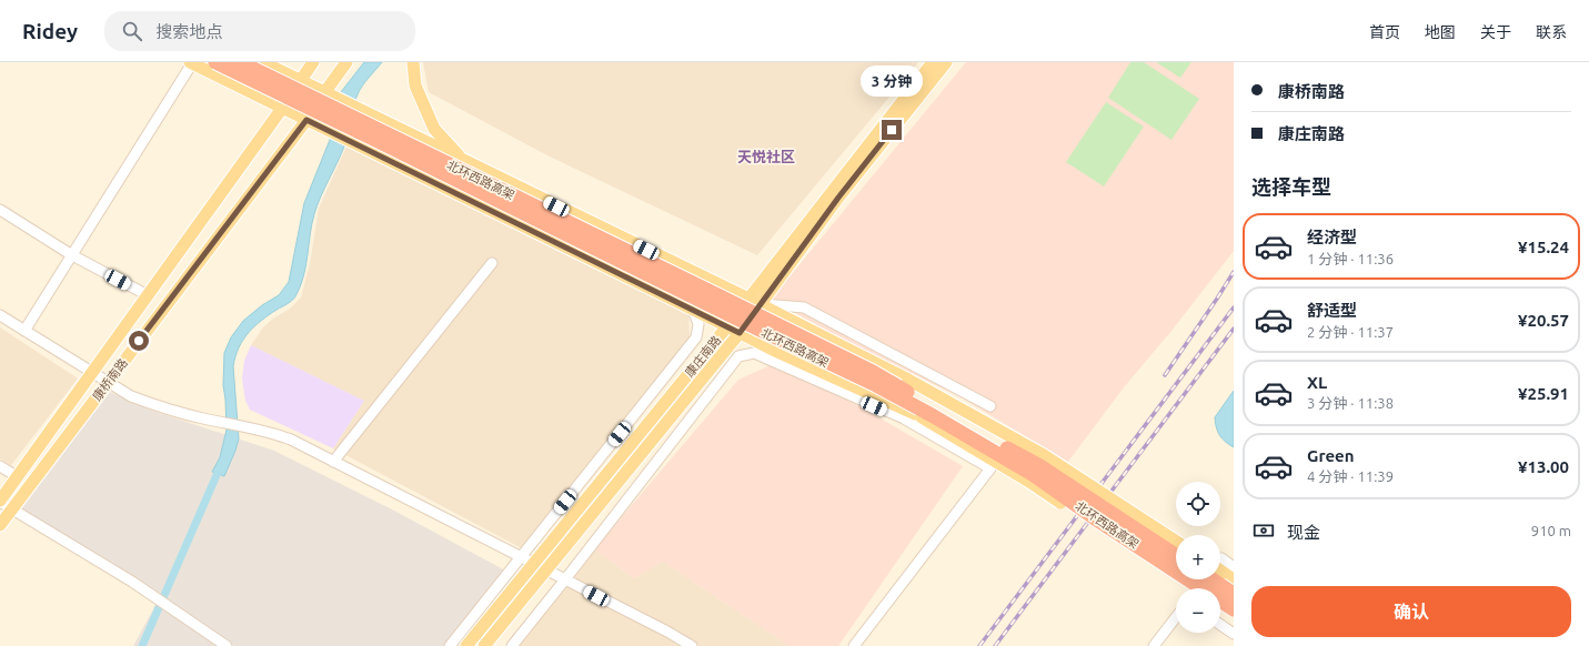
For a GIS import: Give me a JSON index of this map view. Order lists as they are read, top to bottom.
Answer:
{
  "streets": {
    "highway": ["北环西路高架"],
    "main road": ["康庄南路", "康桥南路"]
  },
  "districts": ["天悦社区"],
  "page": {
    "header": "Ridey",
    "search": "搜索地点",
    "nav": [
      "首页",
      "地图",
      "关于",
      "联系"
    ],
    "banner": ["康桥南路", "康庄南路"],
    "bubble": "3 分钟",
    "heading": "选择车型",
    "list": [
      {
        "name": "经济型",
        "note": "1 分钟 · 11:36",
        "value": "¥15.24"
      },
      {
        "name": "舒适型",
        "note": "2 分钟 · 11:37",
        "value": "¥20.57"
      },
      {
        "name": "XL",
        "note": "3 分钟 · 11:38",
        "value": "¥25.91"
      },
      {
        "name": "Green",
        "note": "4 分钟 · 11:39",
        "value": "¥13.00"
      }
    ],
    "map_buttons": ["+", "−"],
    "pay": ["现金", "910 m"],
    "buttons": "确认"
  }
}
